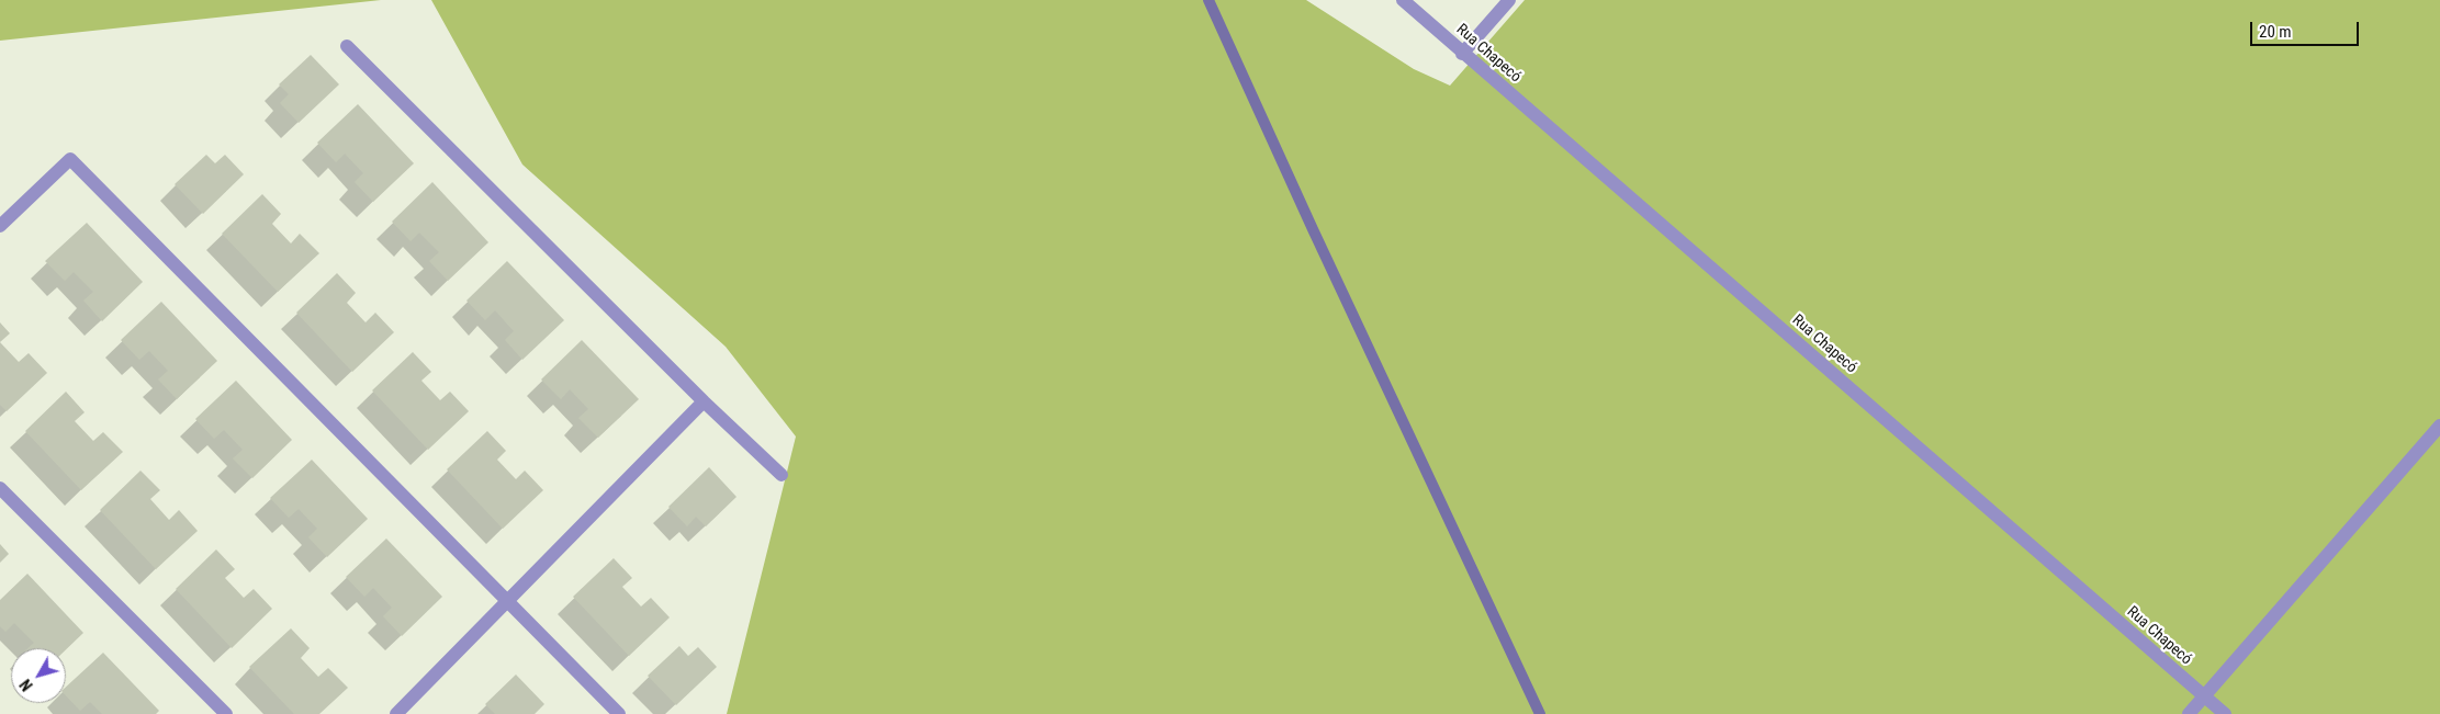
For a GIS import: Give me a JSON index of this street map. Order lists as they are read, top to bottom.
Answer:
{
  "streets": {
    "street": ["Rua Chapecó"]
  },
  "scale_bar": "20 m",
  "north": "bottom left"
}
